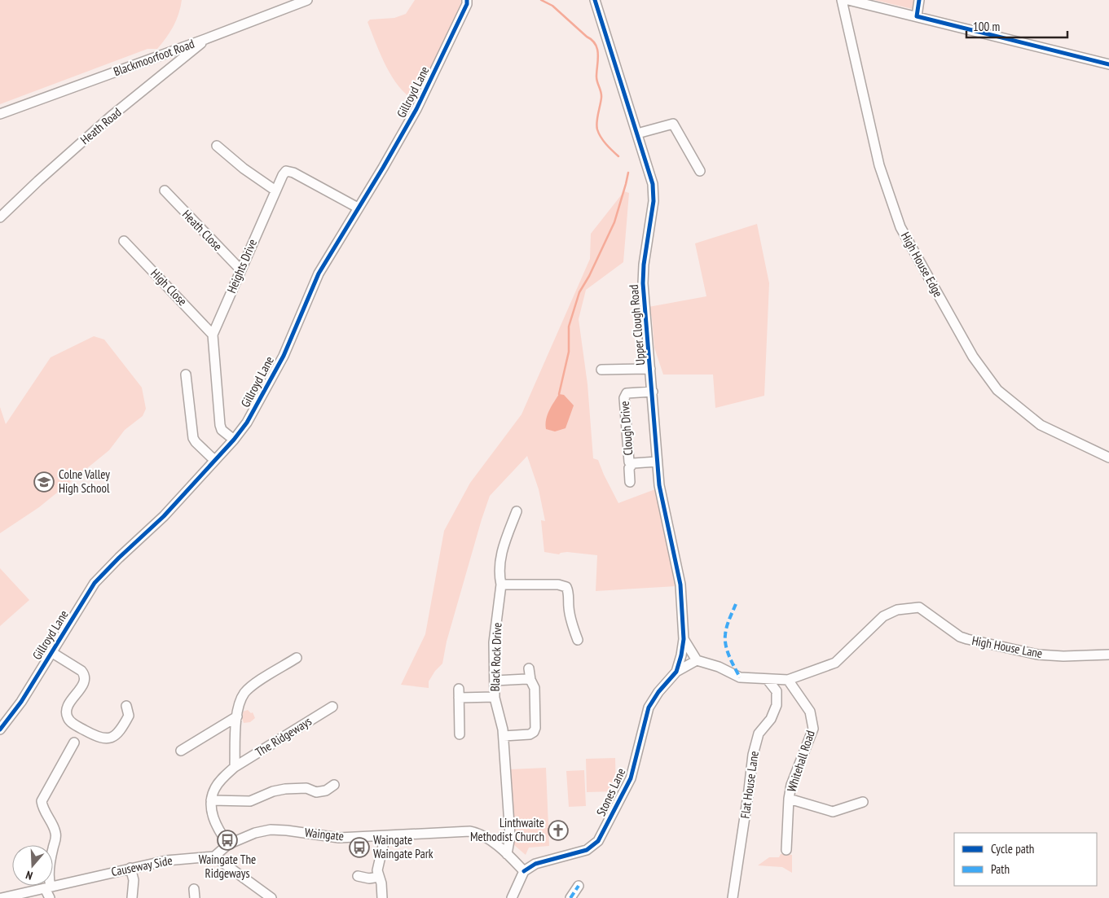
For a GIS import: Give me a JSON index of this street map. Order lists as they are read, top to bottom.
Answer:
{
  "streets": {
    "street": [
      "Blackmoorfoot Road",
      "Gillroyd Lane",
      "Heath Road",
      "Heath Close",
      "High House Edge",
      "Heights Drive",
      "High Close",
      "Upper Clough Road",
      "Clough Drive",
      "High House Lane",
      "Black Rock Drive",
      "The Ridgeways",
      "Whitehall Road",
      "Flat House Lane",
      "Stones Lane",
      "Waingate",
      "Causeway Side"
    ]
  },
  "crossings": [
    ["Blackmoorfoot Road", "Heath Road"],
    ["Gillroyd Lane", "Heights Drive"],
    ["Heath Close", "Heights Drive"],
    ["Heights Drive", "High Close"],
    ["Upper Clough Road", "Clough Drive"],
    ["Upper Clough Road", "Stones Lane"],
    ["High House Lane", "Whitehall Road"],
    ["High House Lane", "Flat House Lane"],
    ["Black Rock Drive", "Waingate"],
    ["Stones Lane", "Waingate"],
    ["Waingate", "Causeway Side"]
  ],
  "places": {
    "school or university": ["Colne Valley High School"],
    "church": ["Linthwaite Methodist Church"],
    "bus stop": ["Waingate The Ridgeways", "Waingate Waingate Park"]
  },
  "legend": ["Cycle path", "Path"],
  "scale_bar": "100 m",
  "north": "bottom"
}
